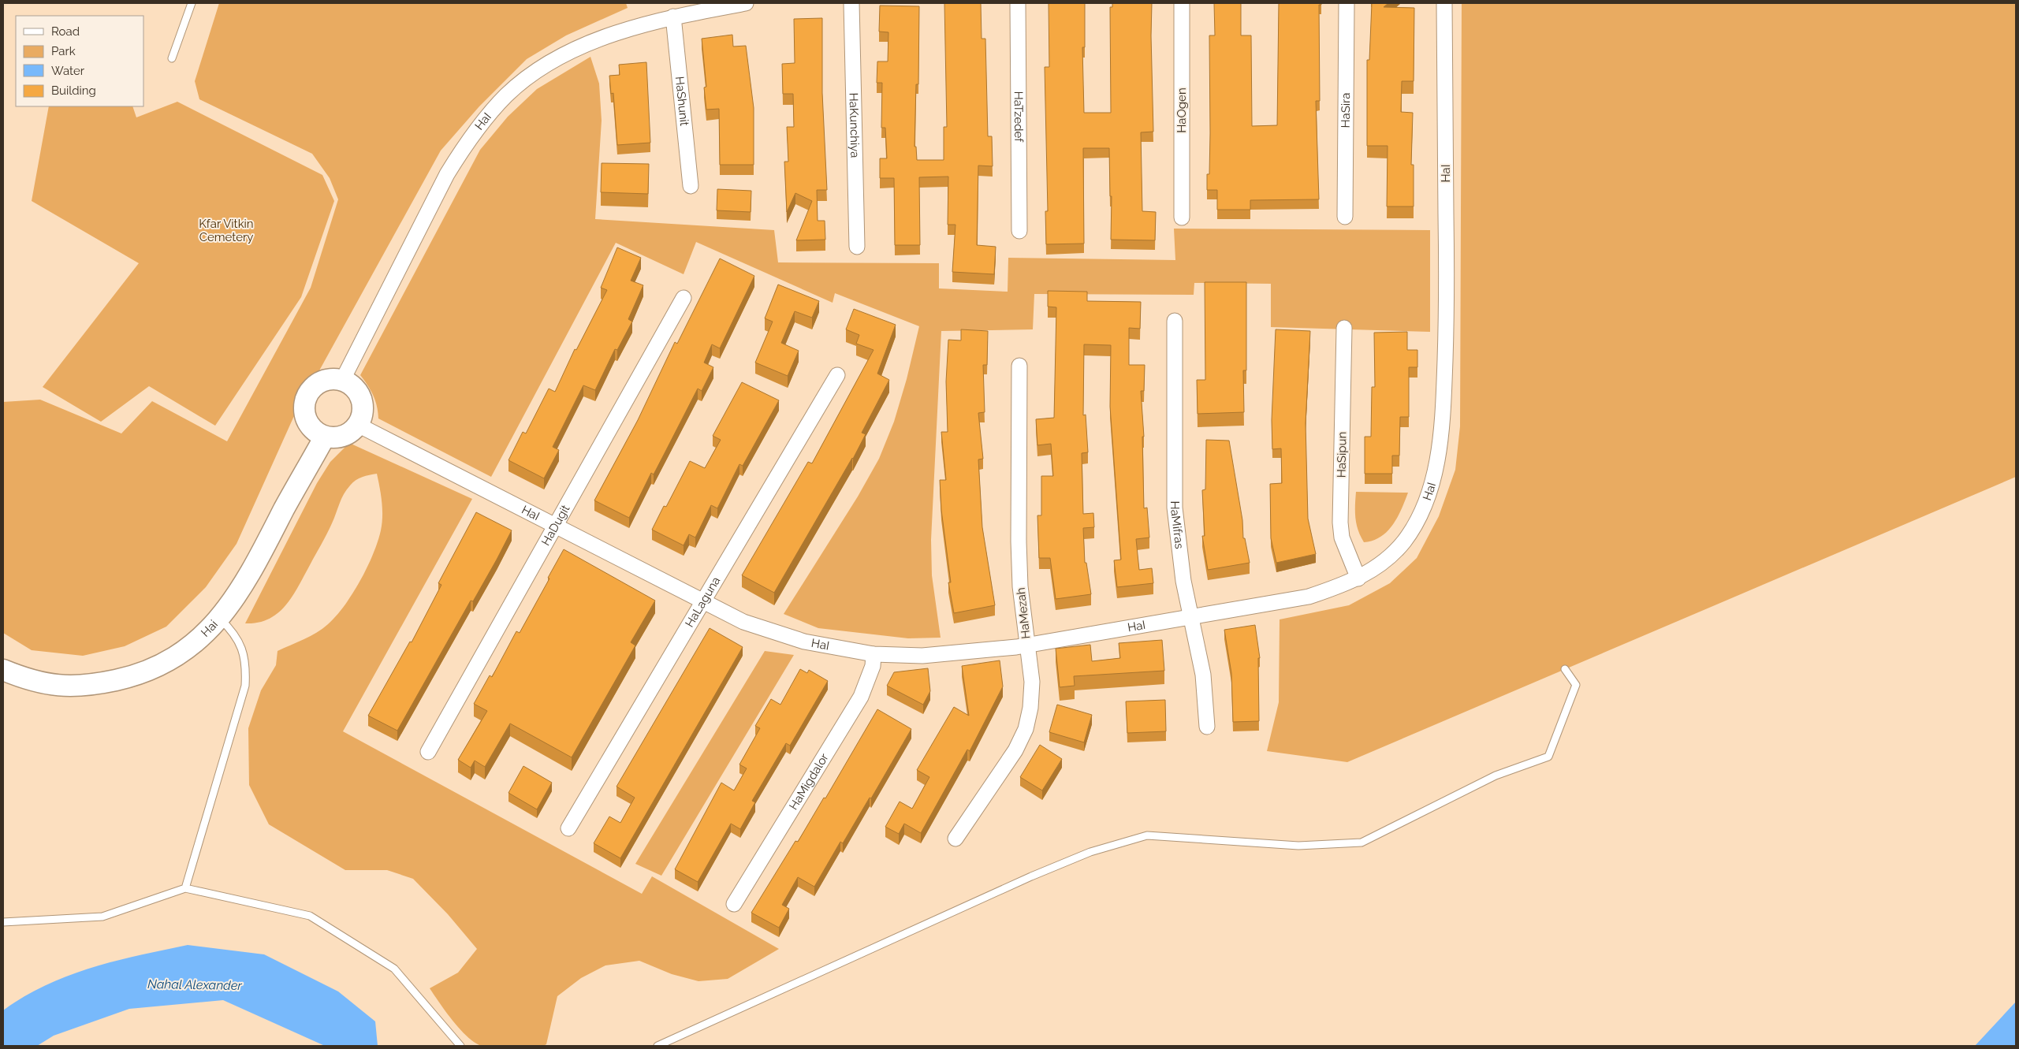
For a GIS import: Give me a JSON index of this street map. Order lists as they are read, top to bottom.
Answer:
{
  "streets": {
    "street": [
      "HaShunit",
      "HaSira",
      "HaOgen",
      "HaTzedef",
      "HaI",
      "HaKunchiya",
      "HaSipun",
      "HaDugit",
      "HaMifras",
      "HaLaguna",
      "HaMezah",
      "Hai",
      "HaMigdalor"
    ]
  },
  "crossings": [
    ["HaShunit", "HaI"],
    ["HaI", "HaSipun"],
    ["HaI", "HaDugit"],
    ["HaI", "HaMifras"],
    ["HaI", "HaLaguna"],
    ["HaI", "HaMezah"],
    ["HaI", "Hai"],
    ["HaI", "HaMigdalor"]
  ],
  "water": ["Nahal Alexander"],
  "parks": ["Kfar Vitkin Cemetery"],
  "legend": [
    "Road",
    "Park",
    "Water",
    "Building"
  ]
}
